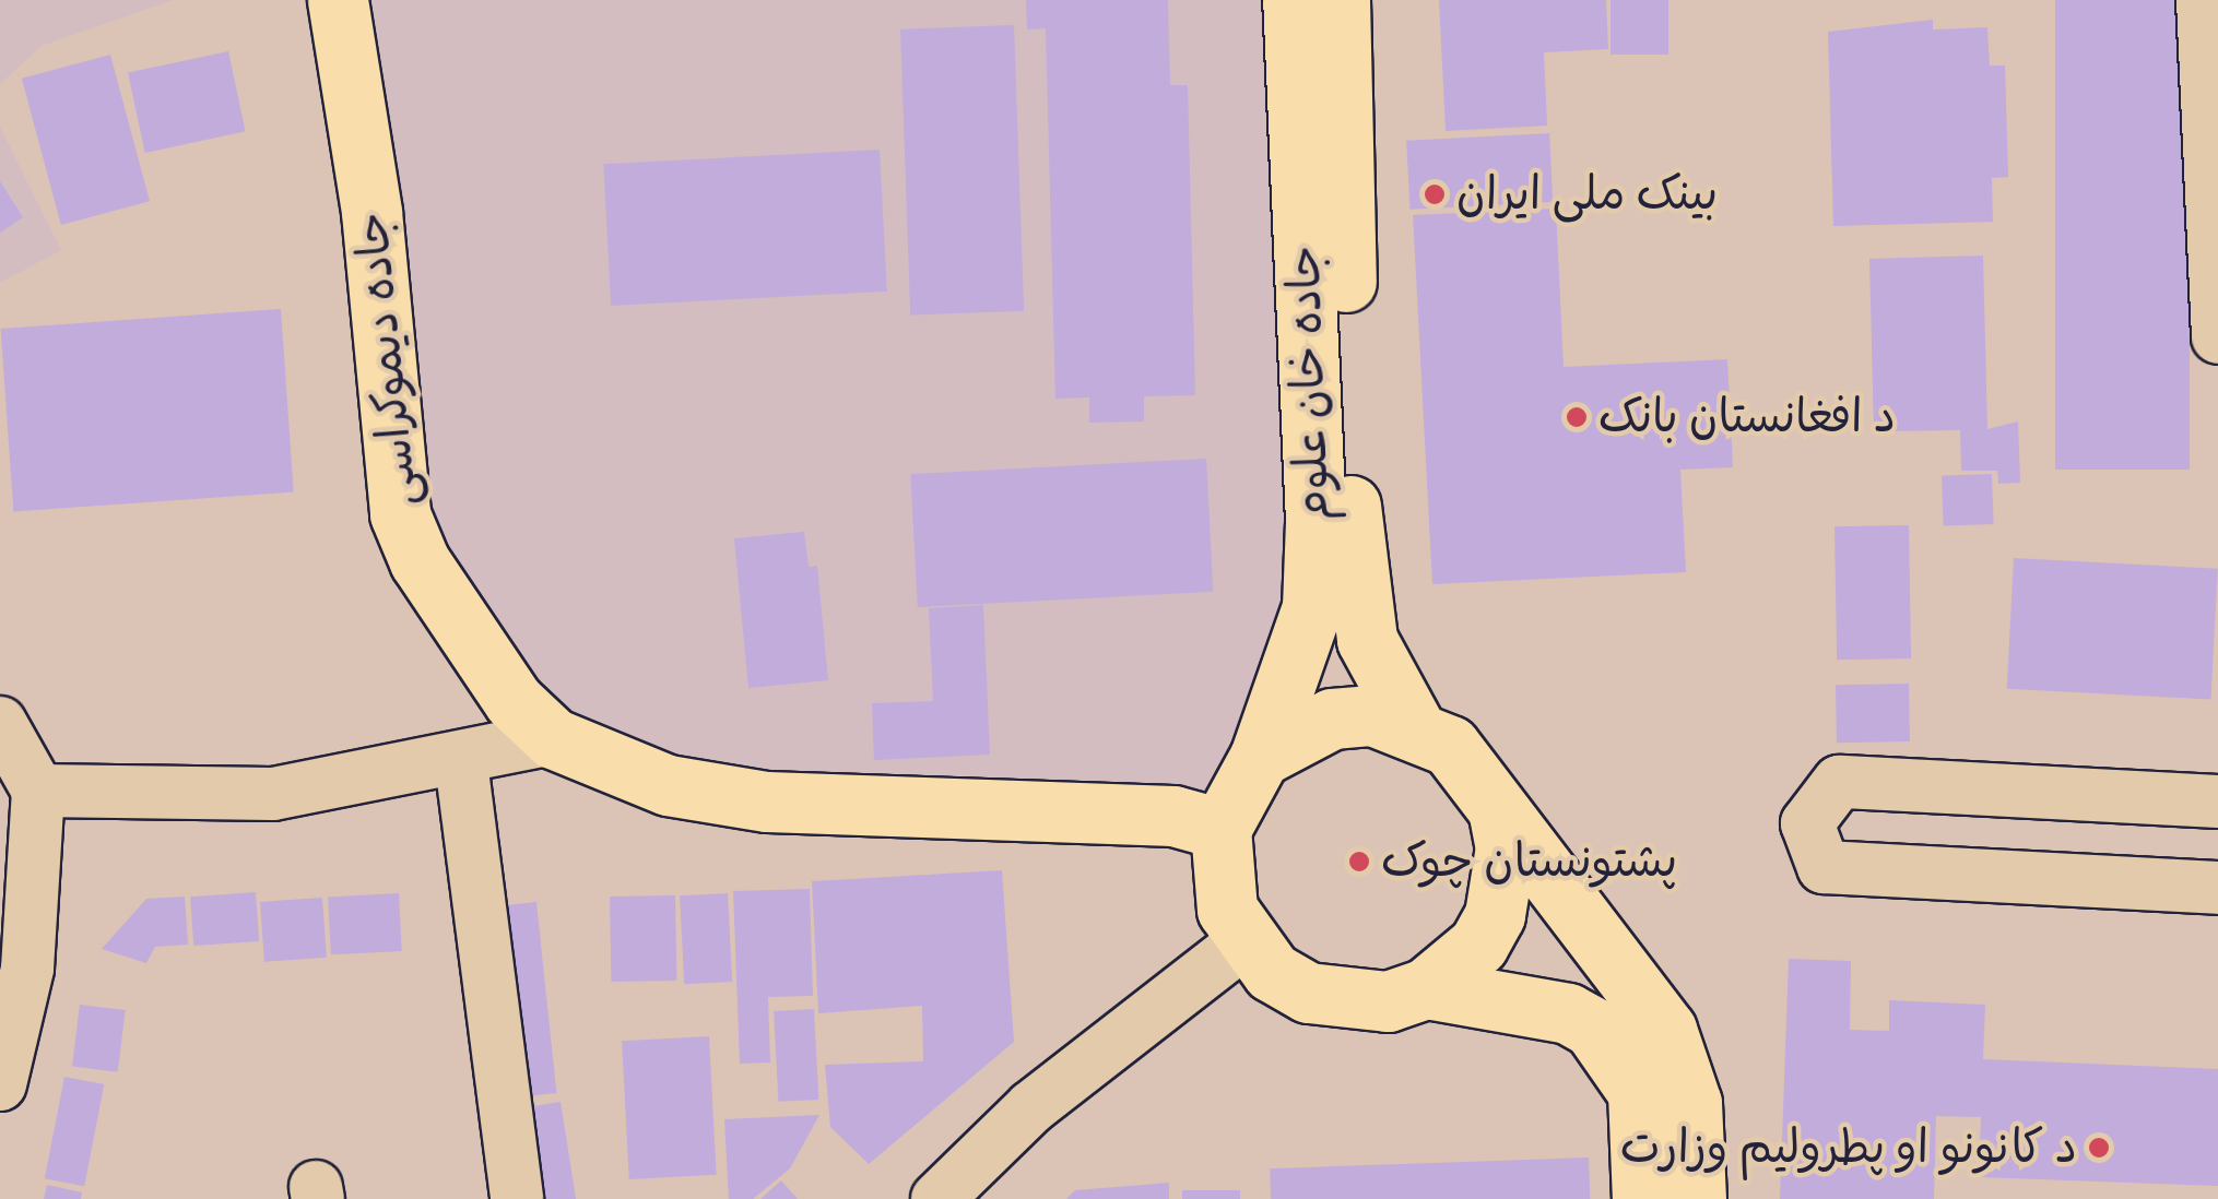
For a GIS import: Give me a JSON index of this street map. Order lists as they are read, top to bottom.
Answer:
{
  "streets": {
    "highway": ["جاده دیموکراسی", "جادہ خان علوم"]
  },
  "places": [
    "بینک ملی ایران",
    "د افغانستان بانک",
    "پشتونستان چوک",
    "د کانونو او پطرولیم وزارت"
  ]
}
